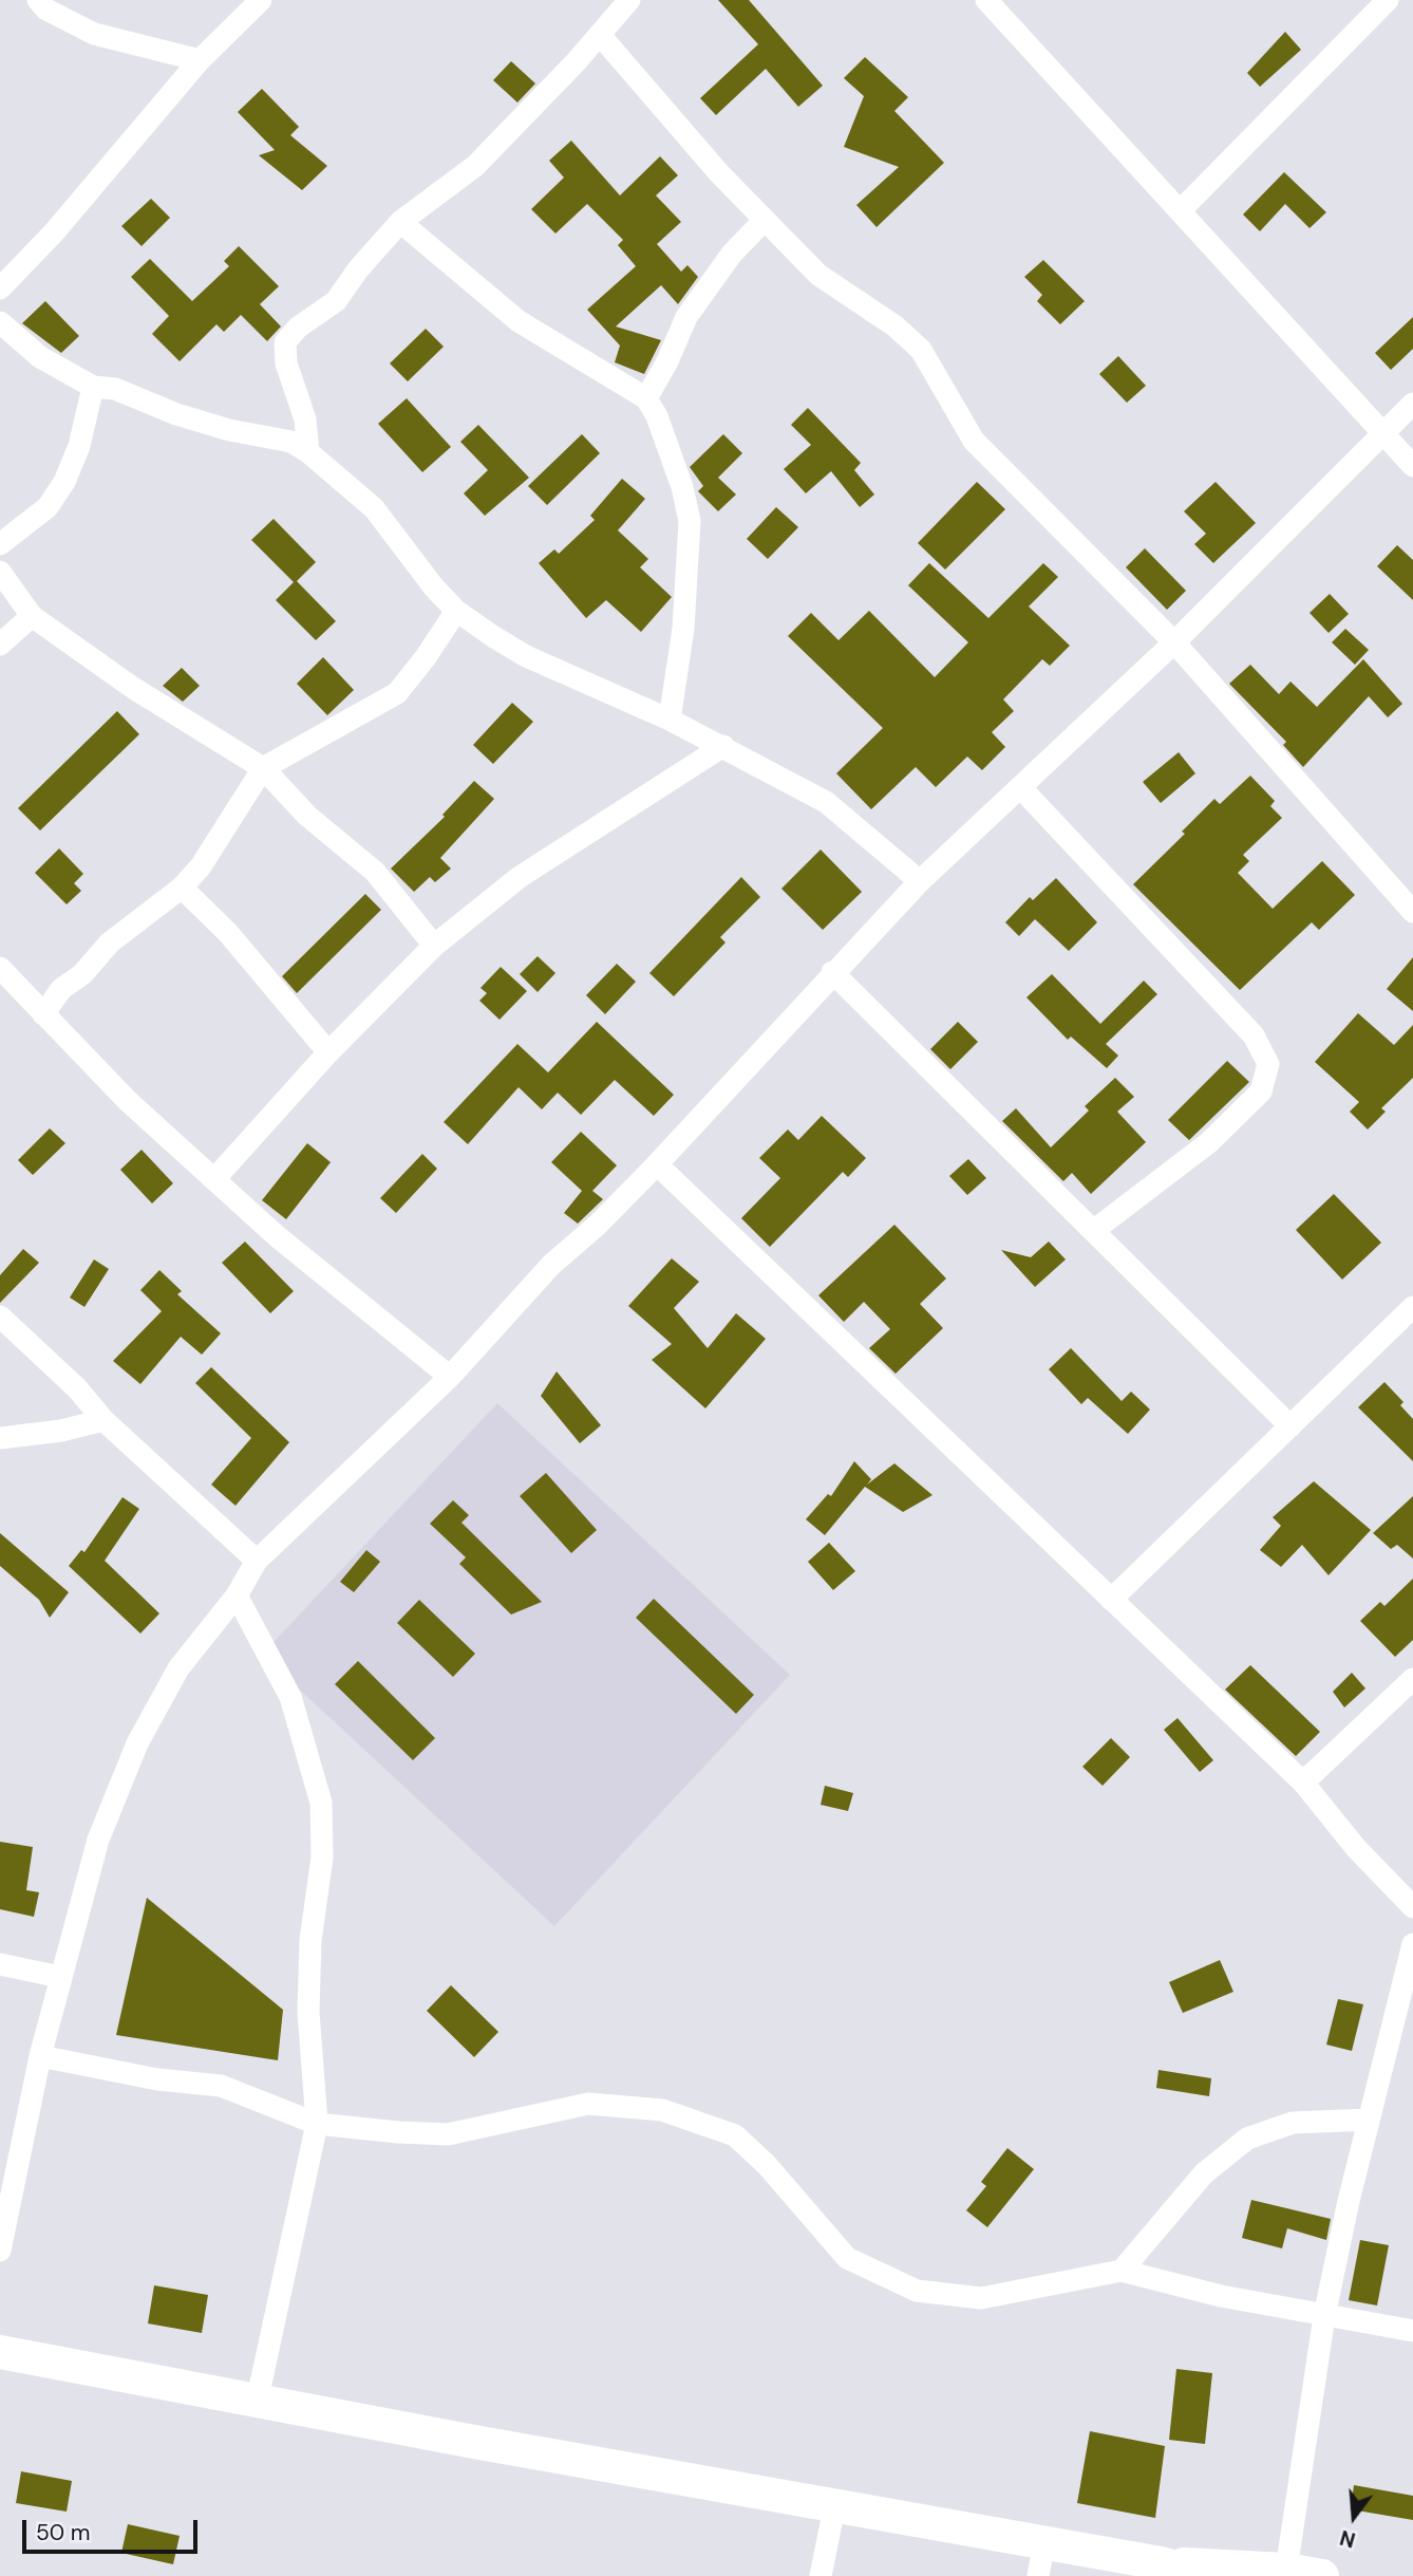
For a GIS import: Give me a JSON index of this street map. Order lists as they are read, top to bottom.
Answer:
{
  "scale_bar": "50 m",
  "north": "bottom"
}
